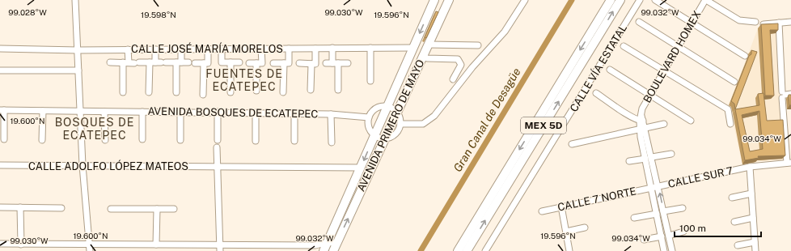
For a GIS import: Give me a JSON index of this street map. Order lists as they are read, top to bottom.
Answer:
{
  "streets": {
    "highway": ["AVENIDA PRIMERO DE MAYO", "MEX 5D"],
    "street": [
      "CALLE JOSÉ MARÍA MORELOS",
      "BOULEVARD HOMEX",
      "CALLE VÍA ESTATAL",
      "AVENIDA BOSQUES DE ECATEPEC",
      "CALLE ADOLFO LÓPEZ MATEOS",
      "CALLE SUR 7",
      "CALLE 7 NORTE"
    ]
  },
  "crossings": [
    ["CALLE JOSÉ MARÍA MORELOS", "AVENIDA PRIMERO DE MAYO"],
    ["BOULEVARD HOMEX", "CALLE SUR 7"],
    ["BOULEVARD HOMEX", "CALLE 7 NORTE"],
    ["AVENIDA PRIMERO DE MAYO", "CALLE ADOLFO LÓPEZ MATEOS"],
    ["CALLE SUR 7", "CALLE 7 NORTE"]
  ],
  "districts": ["FUENTES DE ECATEPEC", "BOSQUES DE ECATEPEC"],
  "water": ["Gran Canal de Desagüe"],
  "scale_bar": "100 m",
  "coordinates": [
    "99.028°W",
    "99.032°W",
    "99.030°W",
    "19.598°N",
    "19.596°N",
    "19.600°N",
    "99.034°W"
  ]
}
